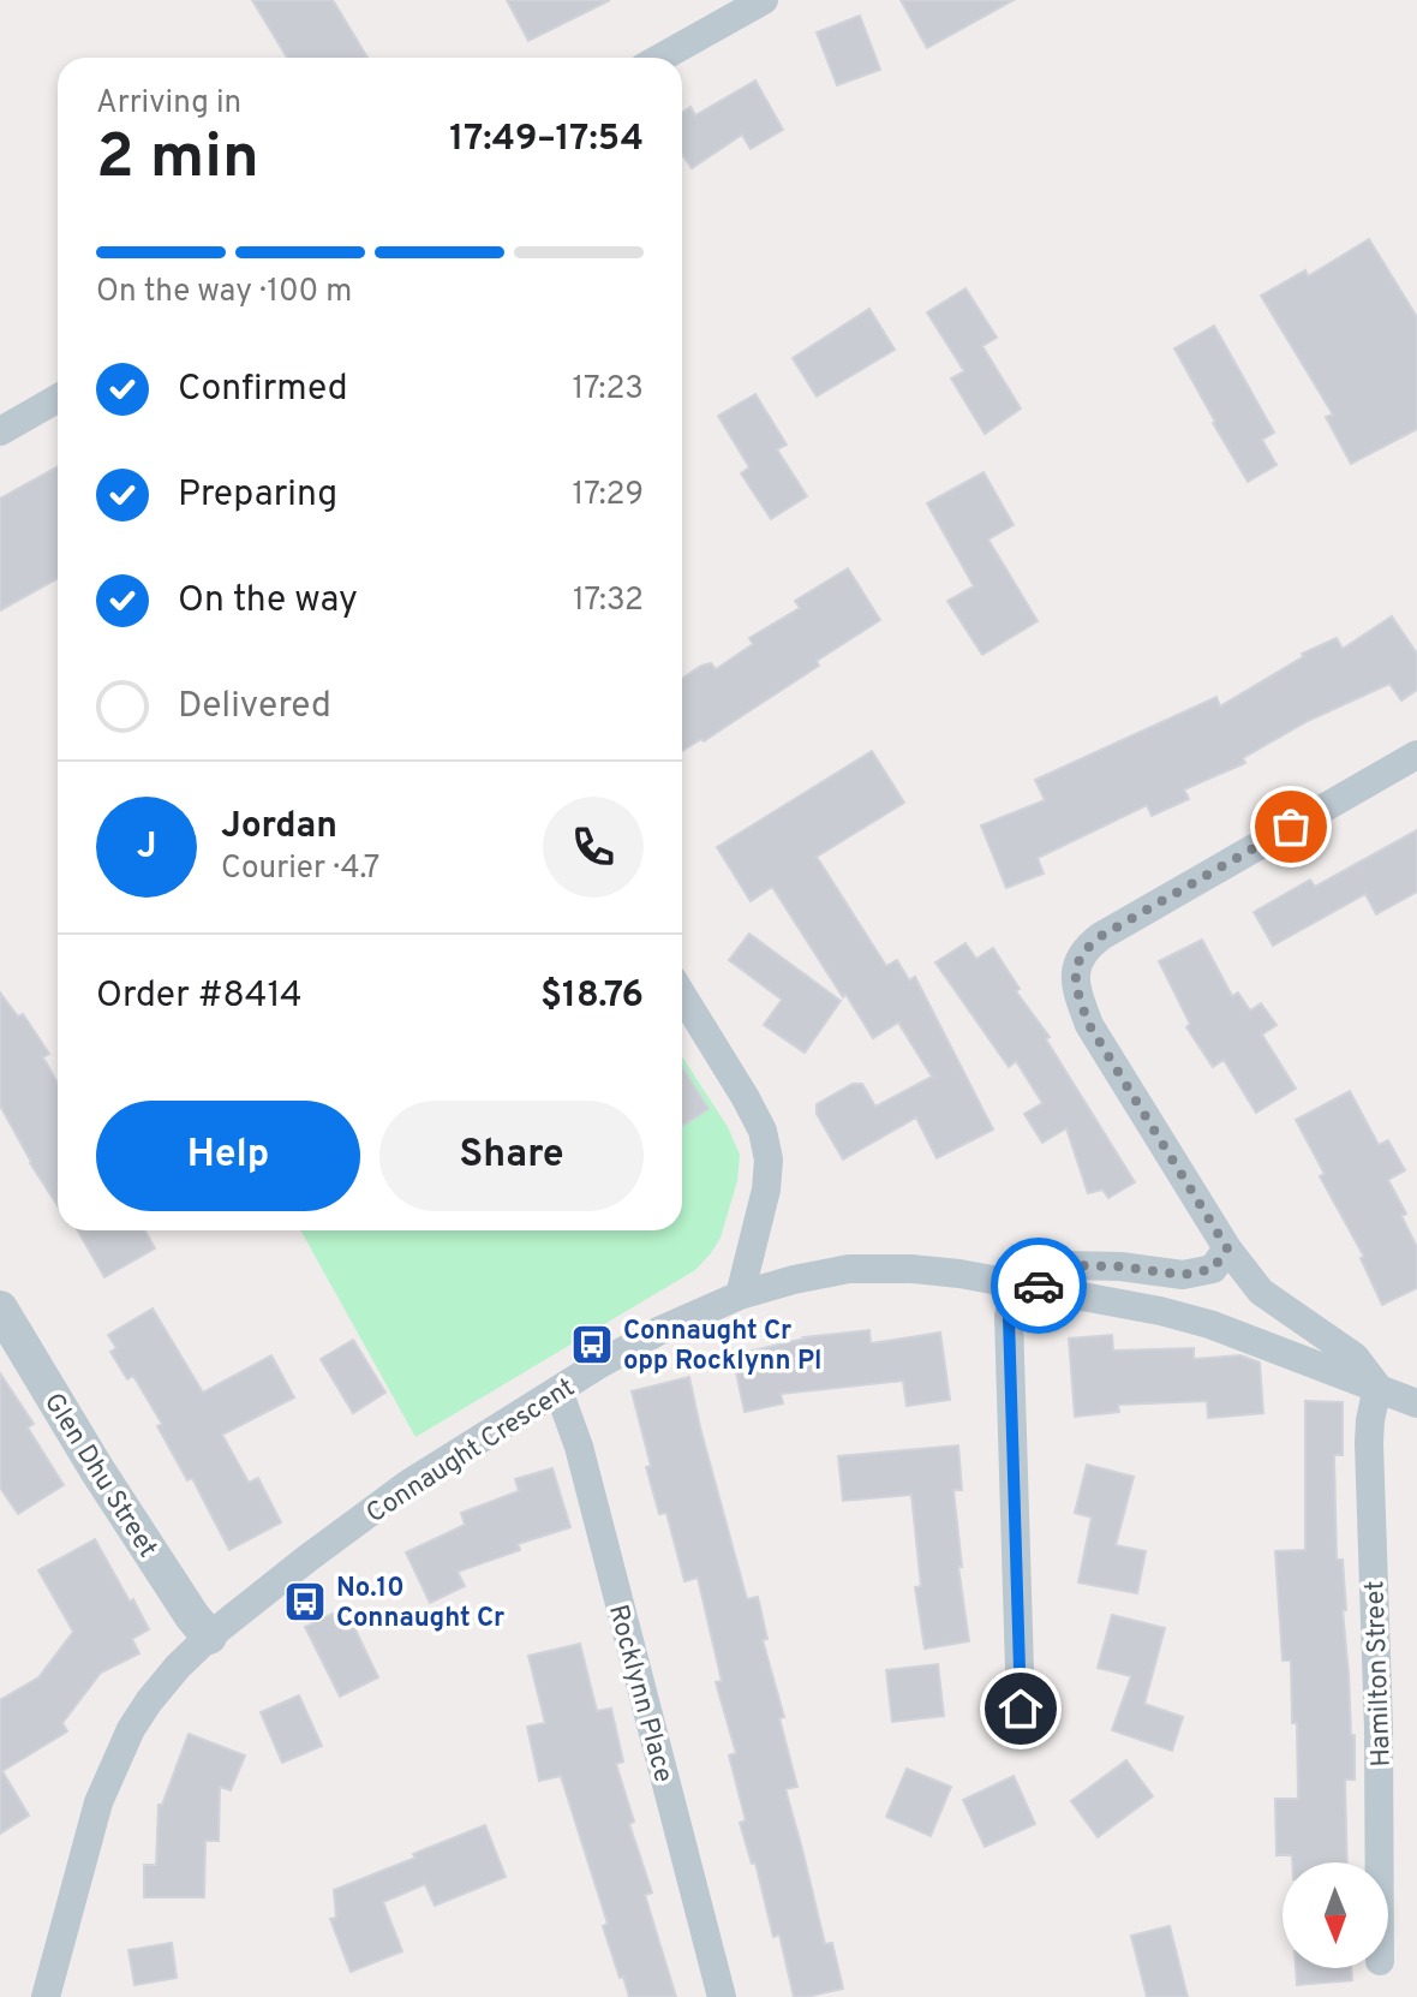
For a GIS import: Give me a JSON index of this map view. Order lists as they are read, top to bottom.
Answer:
{
  "streets": {
    "street": [
      "Connaught Crescent",
      "Glen Dhu Street",
      "Hamilton Street",
      "Rocklynn Place"
    ]
  },
  "crossings": [
    ["Connaught Crescent", "Glen Dhu Street"],
    ["Connaught Crescent", "Hamilton Street"],
    ["Connaught Crescent", "Rocklynn Place"]
  ],
  "places": {
    "bus stop": ["Connaught Cr opp Rocklynn Pl", "No.10 Connaught Cr"]
  },
  "north": "bottom",
  "page": {
    "heading": ["2 min", "Arriving in", "17:49–17:54"],
    "panel": [
      "Jordan",
      "Courier · 4.7",
      "Order #8414",
      "$18.76"
    ],
    "bar": "On the way · 100 m",
    "list": [
      ["Confirmed", "17:23"],
      ["Preparing", "17:29"],
      ["On the way", "17:32"],
      "Delivered"
    ],
    "round": "J",
    "buttons": ["Help", "Share"]
  }
}
